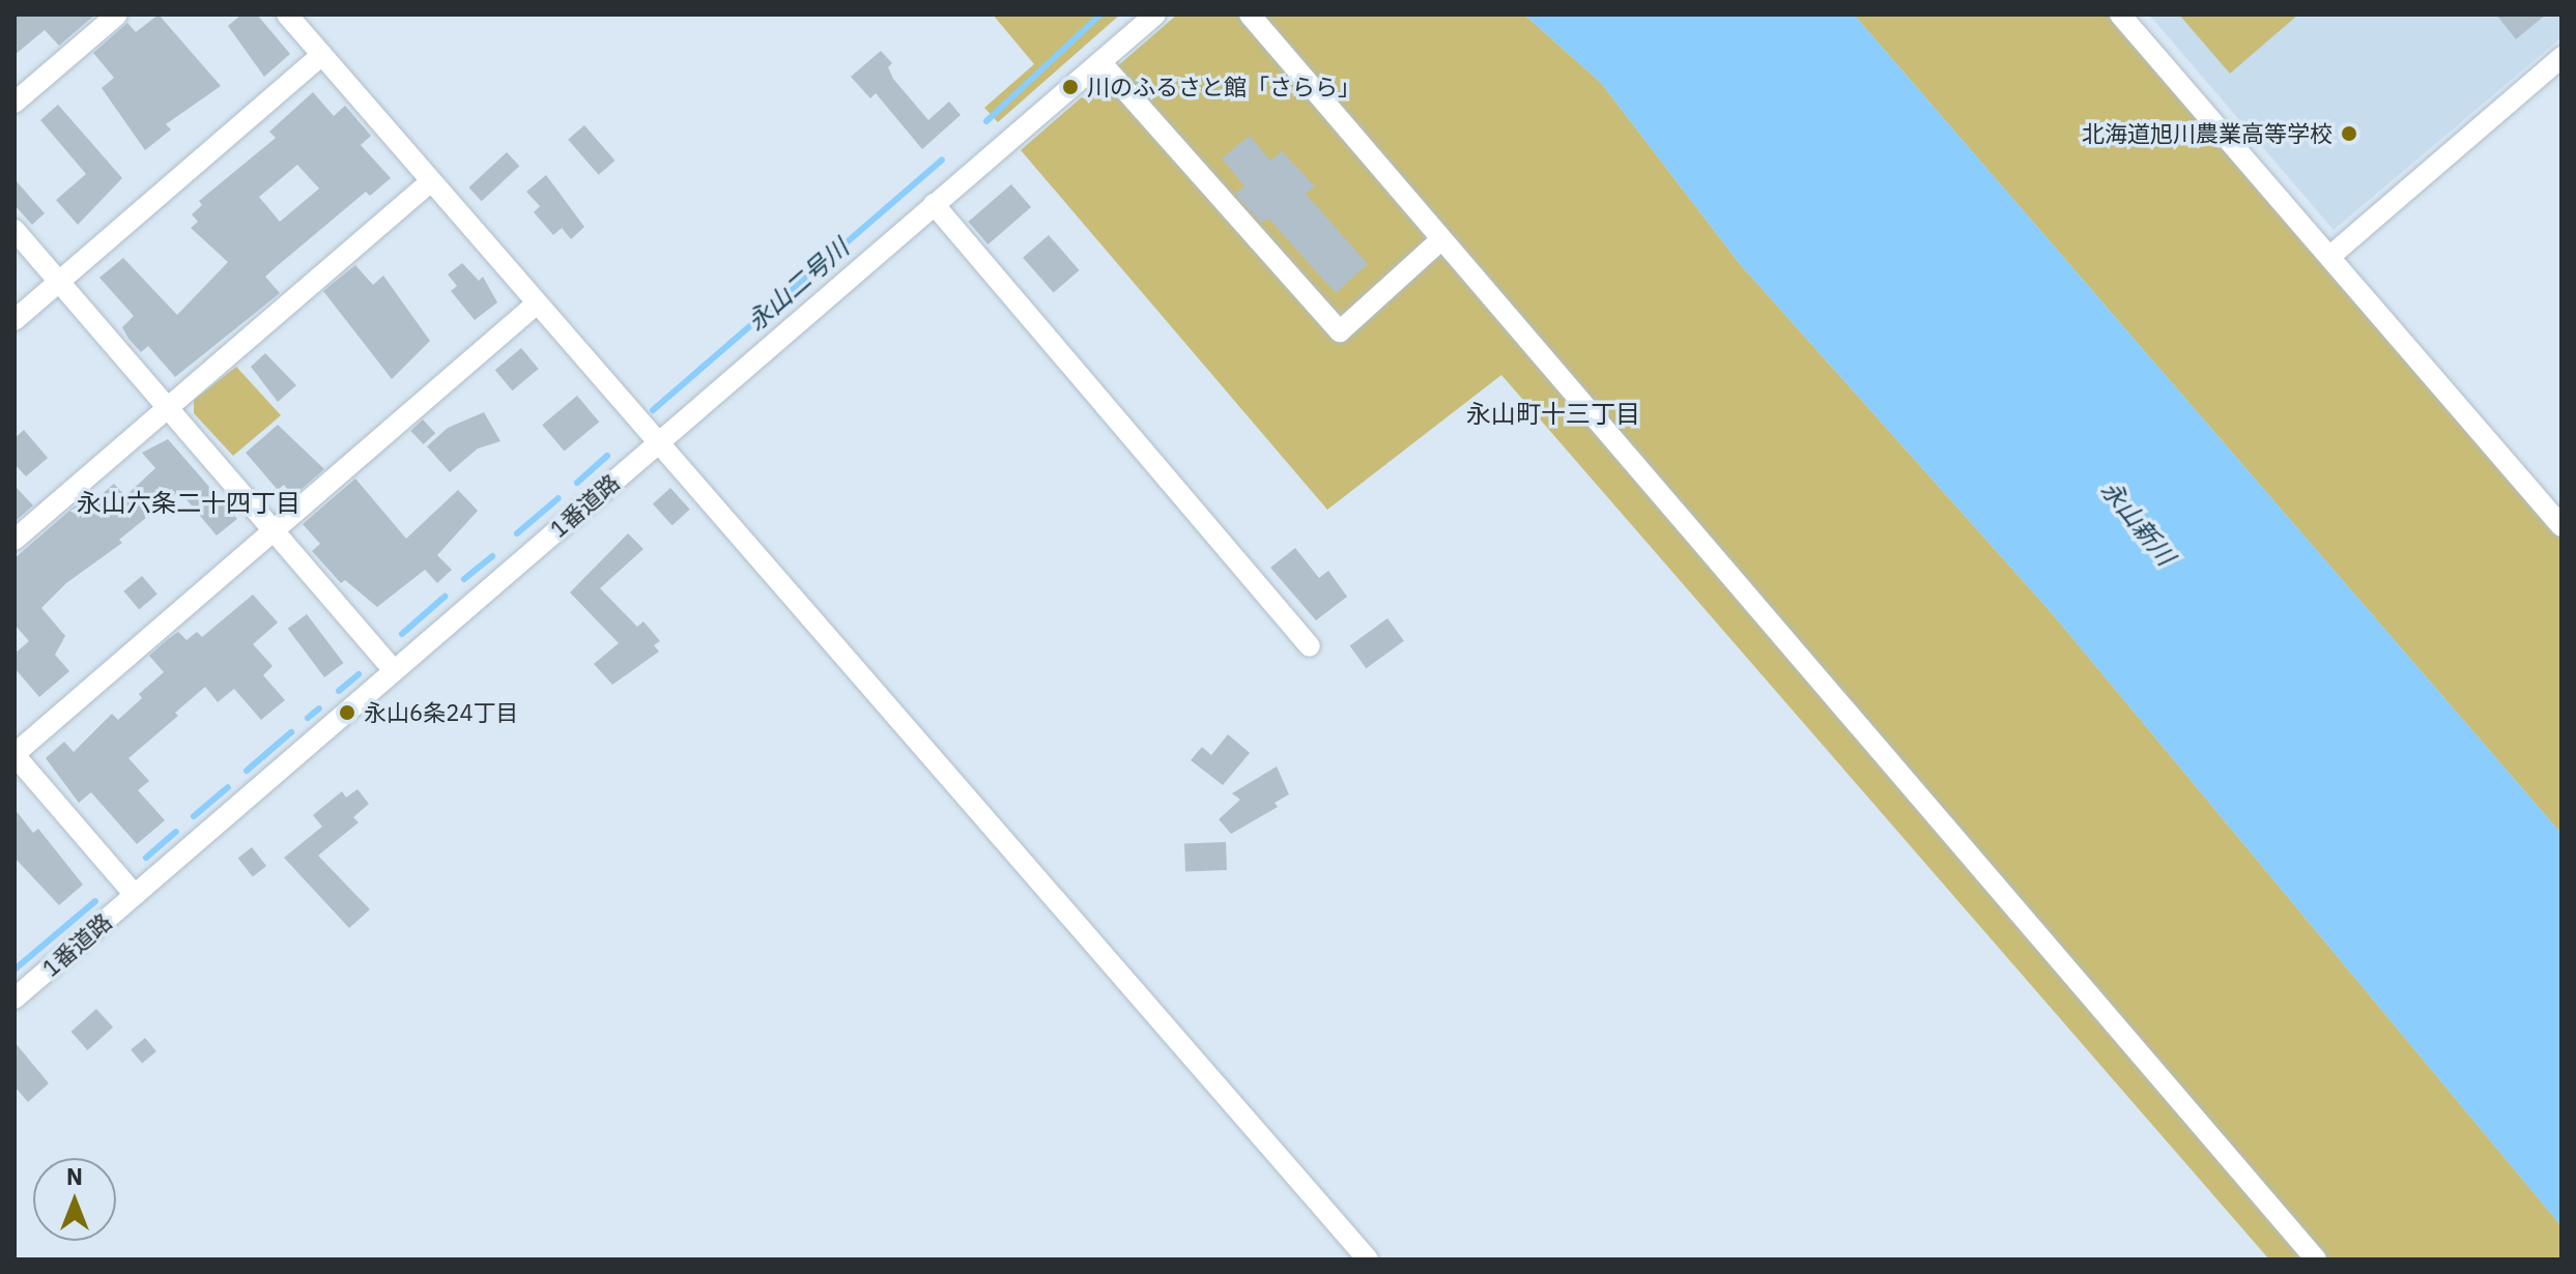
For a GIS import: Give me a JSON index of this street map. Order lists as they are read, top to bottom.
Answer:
{
  "streets": {
    "street": ["1番道路"]
  },
  "districts": ["永山町十三丁目", "永山六条二十四丁目"],
  "water": ["永山二号川", "永山新川"],
  "places": ["川のふるさと館「さらら」", "北海道旭川農業高等学校", "永山6条24丁目"],
  "north": "top"
}
